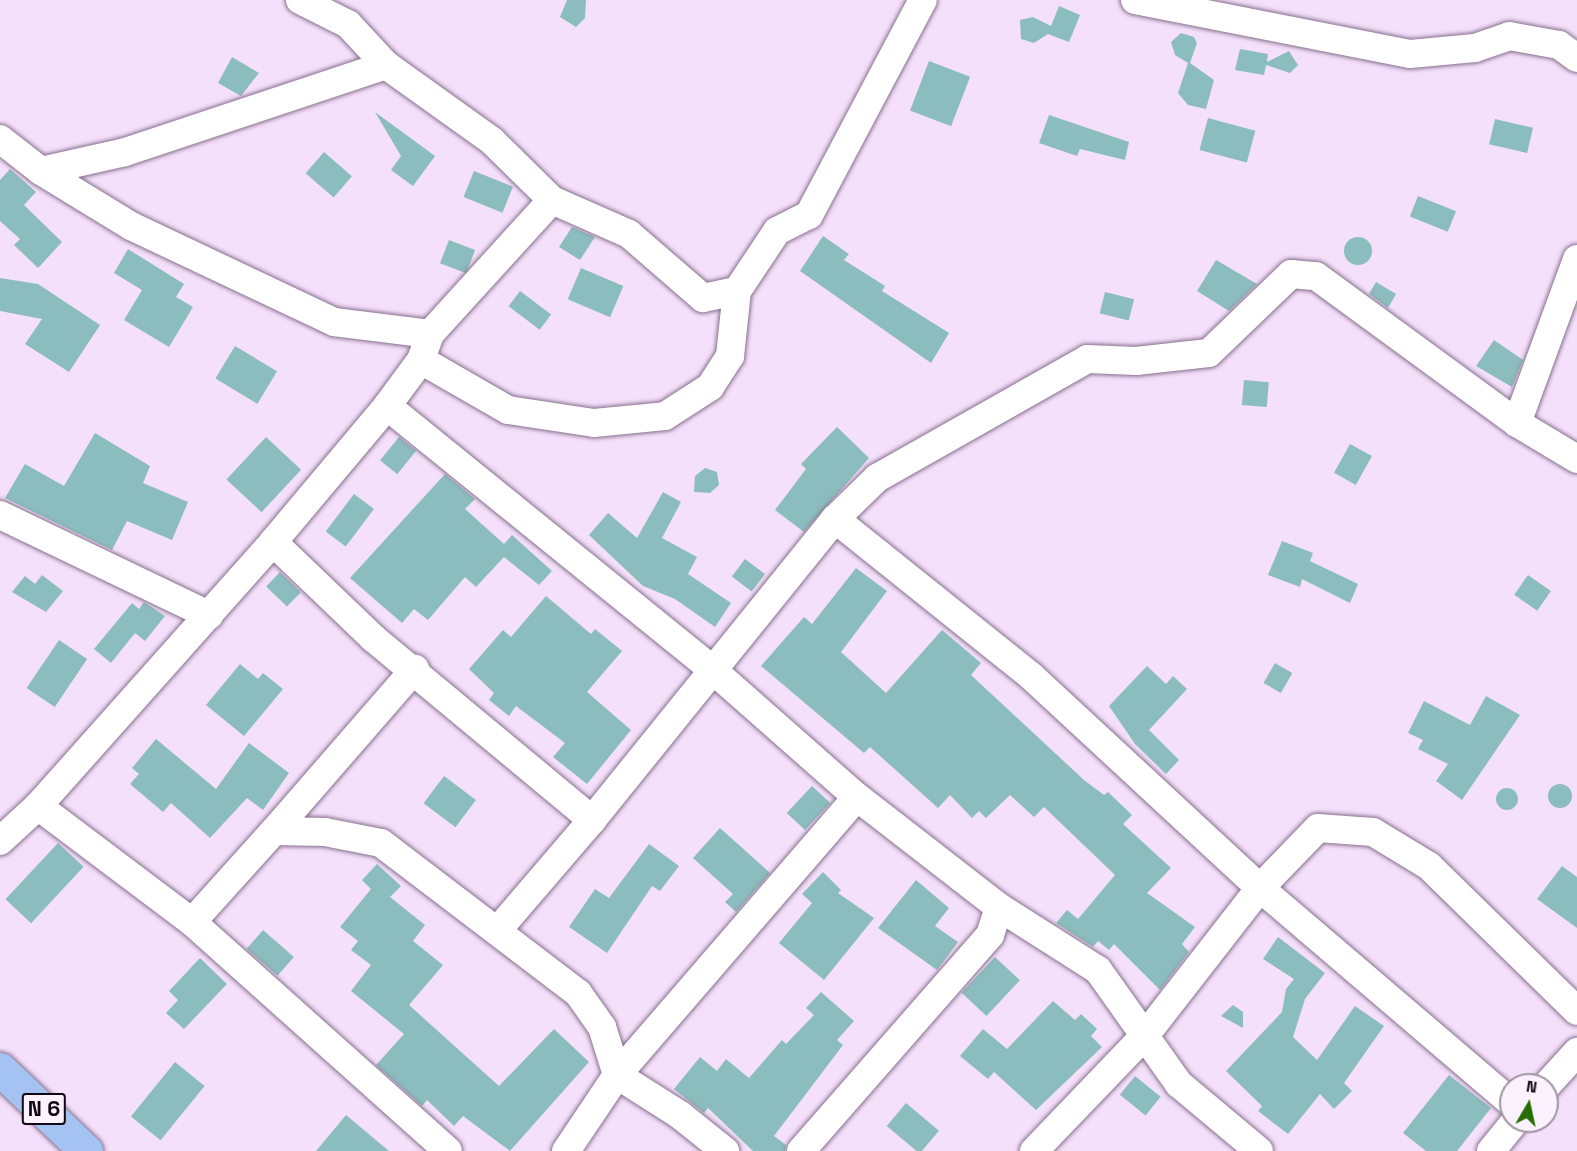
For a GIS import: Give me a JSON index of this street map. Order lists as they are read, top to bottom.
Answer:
{
  "streets": {
    "main road": ["N 6"]
  },
  "north": "top"
}
